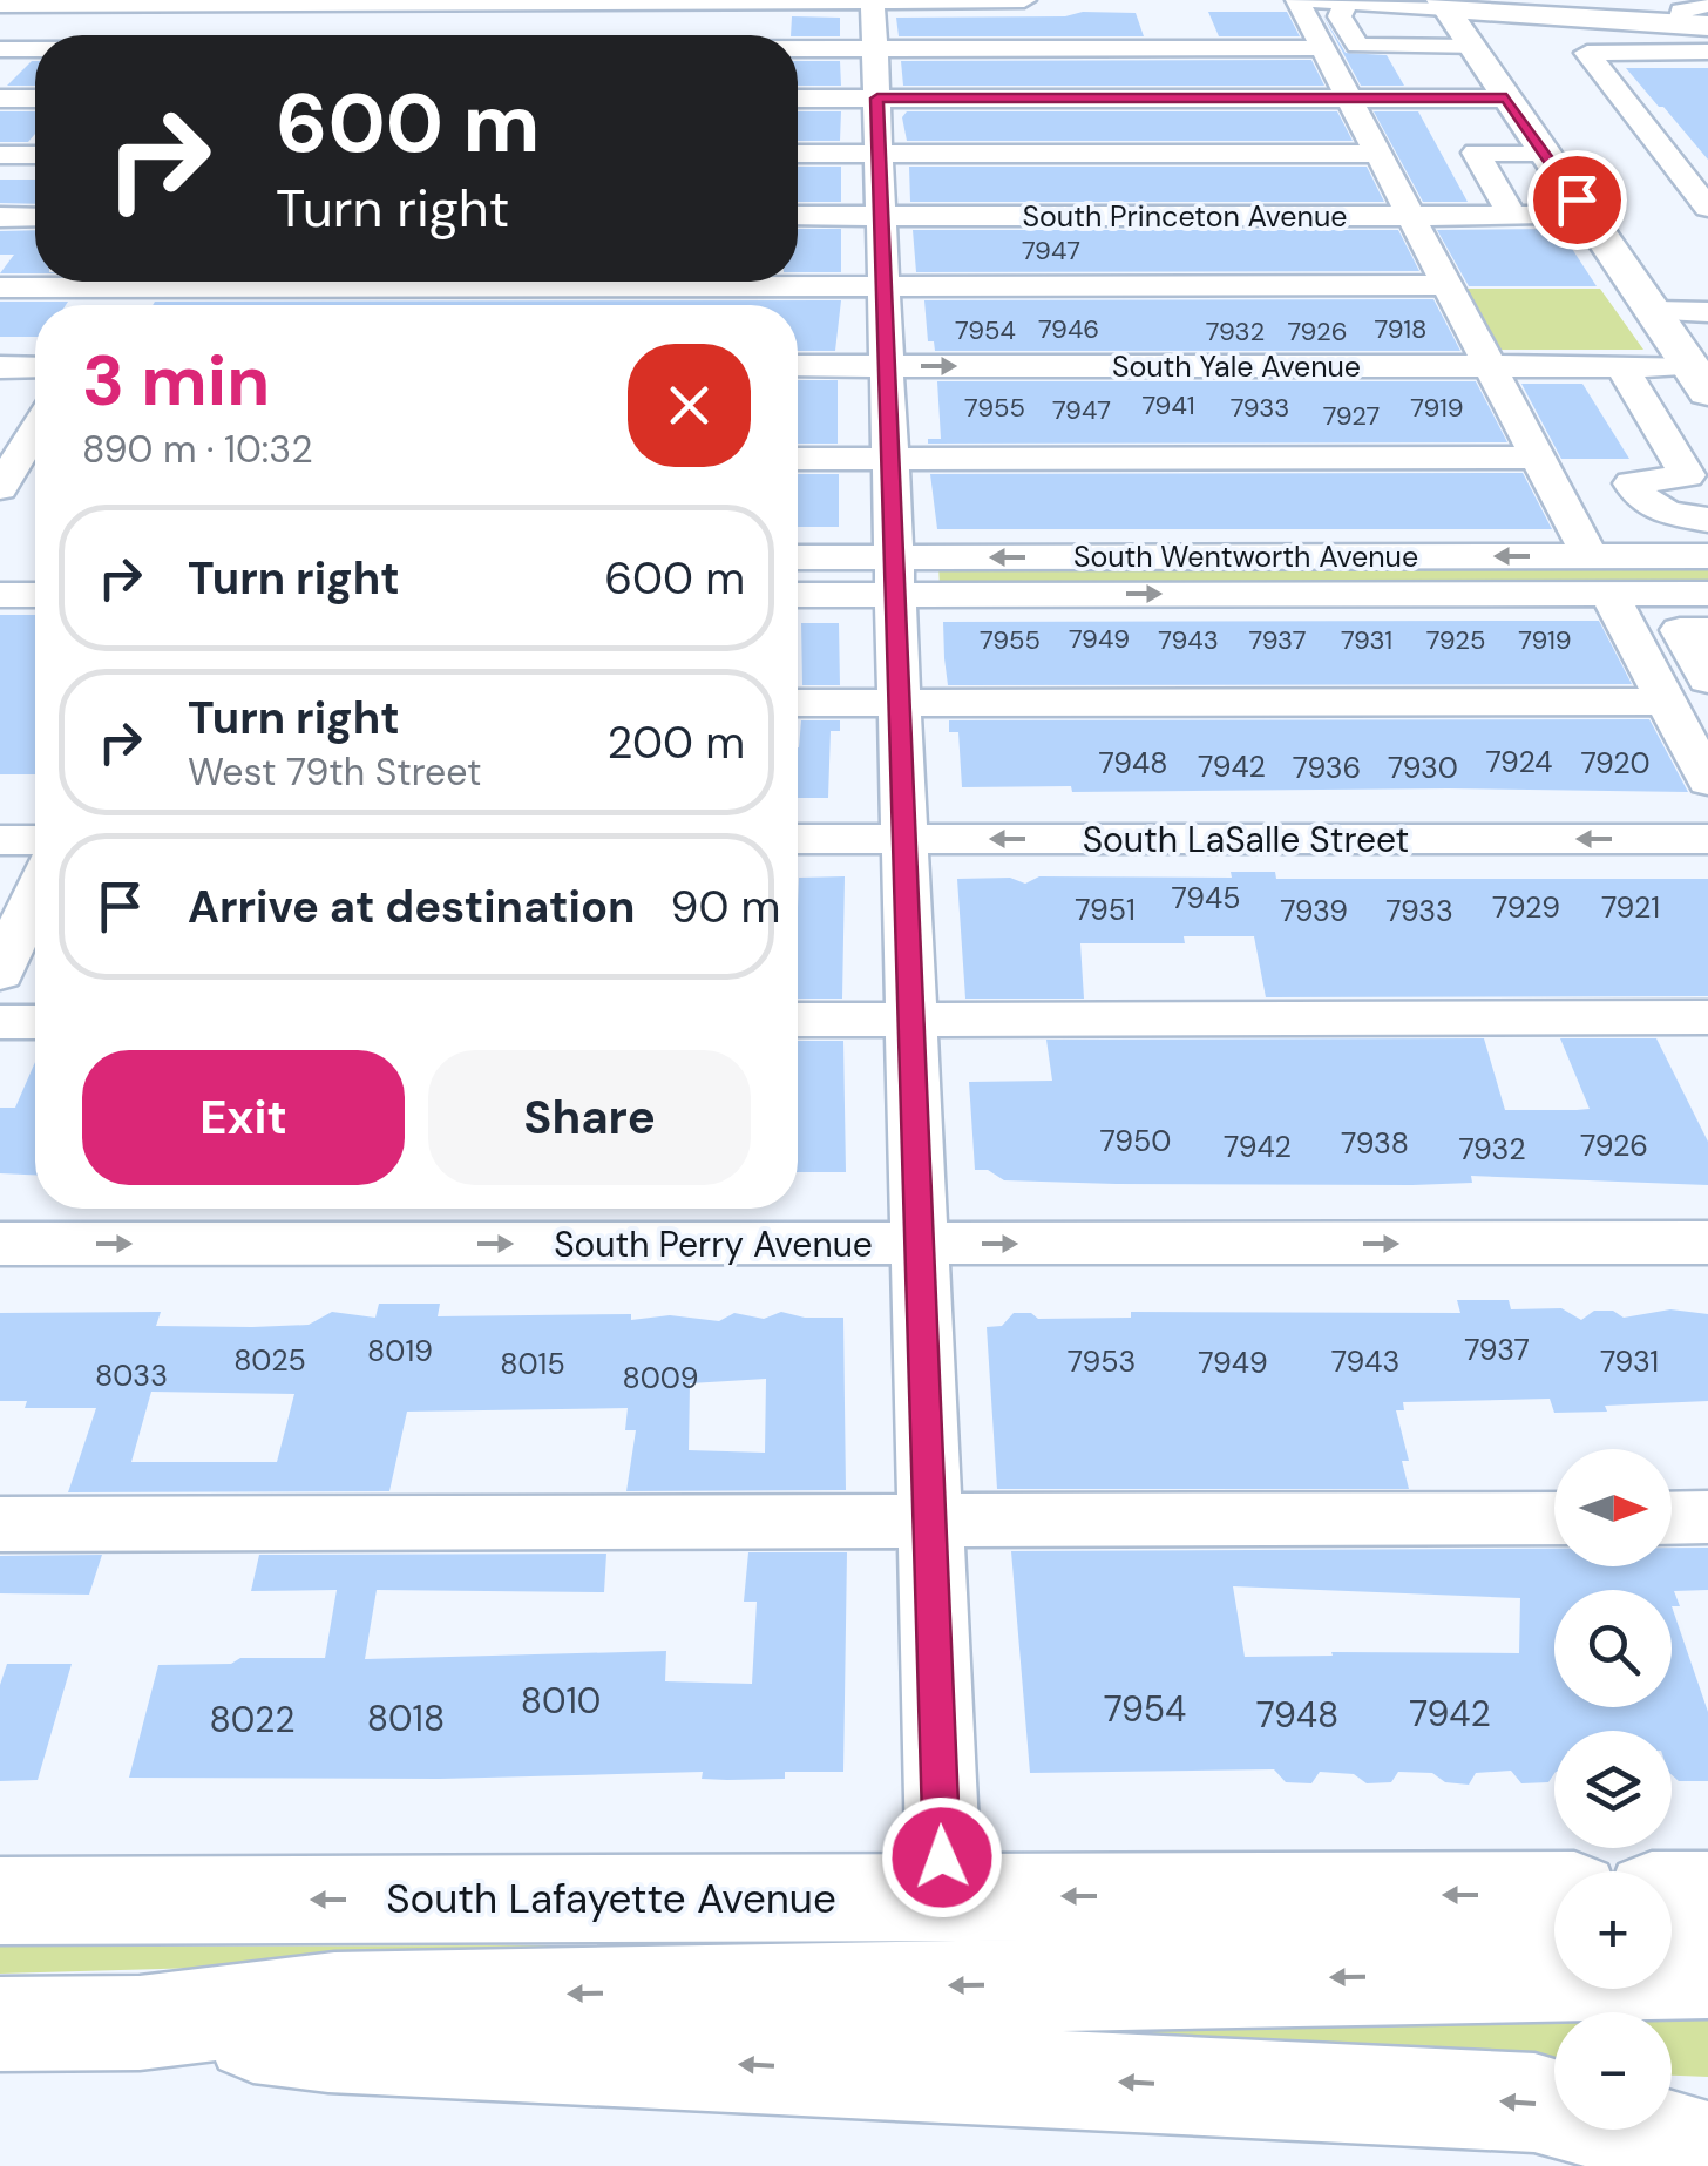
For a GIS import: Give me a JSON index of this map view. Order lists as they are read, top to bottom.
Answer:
{
  "streets": {
    "main road": ["South Lafayette Avenue"],
    "street": [
      "South Princeton Avenue",
      "South Yale Avenue",
      "South Wentworth Avenue",
      "South LaSalle Street",
      "South Perry Avenue"
    ]
  },
  "house_numbers": [
    "7947",
    "7946",
    "7918",
    "7954",
    "7932",
    "7926",
    "7941",
    "7955",
    "7933",
    "7919",
    "7947",
    "7927",
    "7949",
    "7955",
    "7943",
    "7937",
    "7931",
    "7925",
    "7919",
    "7924",
    "7948",
    "7920",
    "7942",
    "7936",
    "7930",
    "7945",
    "7929",
    "7921",
    "7951",
    "7939",
    "7933",
    "7950",
    "7938",
    "7926",
    "7942",
    "7932",
    "7937",
    "8019",
    "8025",
    "7953",
    "7943",
    "7931",
    "7949",
    "8015",
    "8033",
    "8009",
    "8010",
    "7954",
    "7942",
    "7948",
    "8018",
    "8022"
  ],
  "north": "right",
  "page": {
    "turn": ["600 m", "Turn right"],
    "heading": ["3 min", "890 m · 10:32"],
    "list": [
      {
        "name": "Turn right",
        "value": "600 m"
      },
      {
        "name": "Turn right",
        "note": "West 79th Street",
        "value": "200 m"
      },
      {
        "name": "Arrive at destination",
        "value": "90 m"
      }
    ],
    "buttons": ["Exit", "Share"],
    "map_buttons": ["+", "−"]
  }
}
